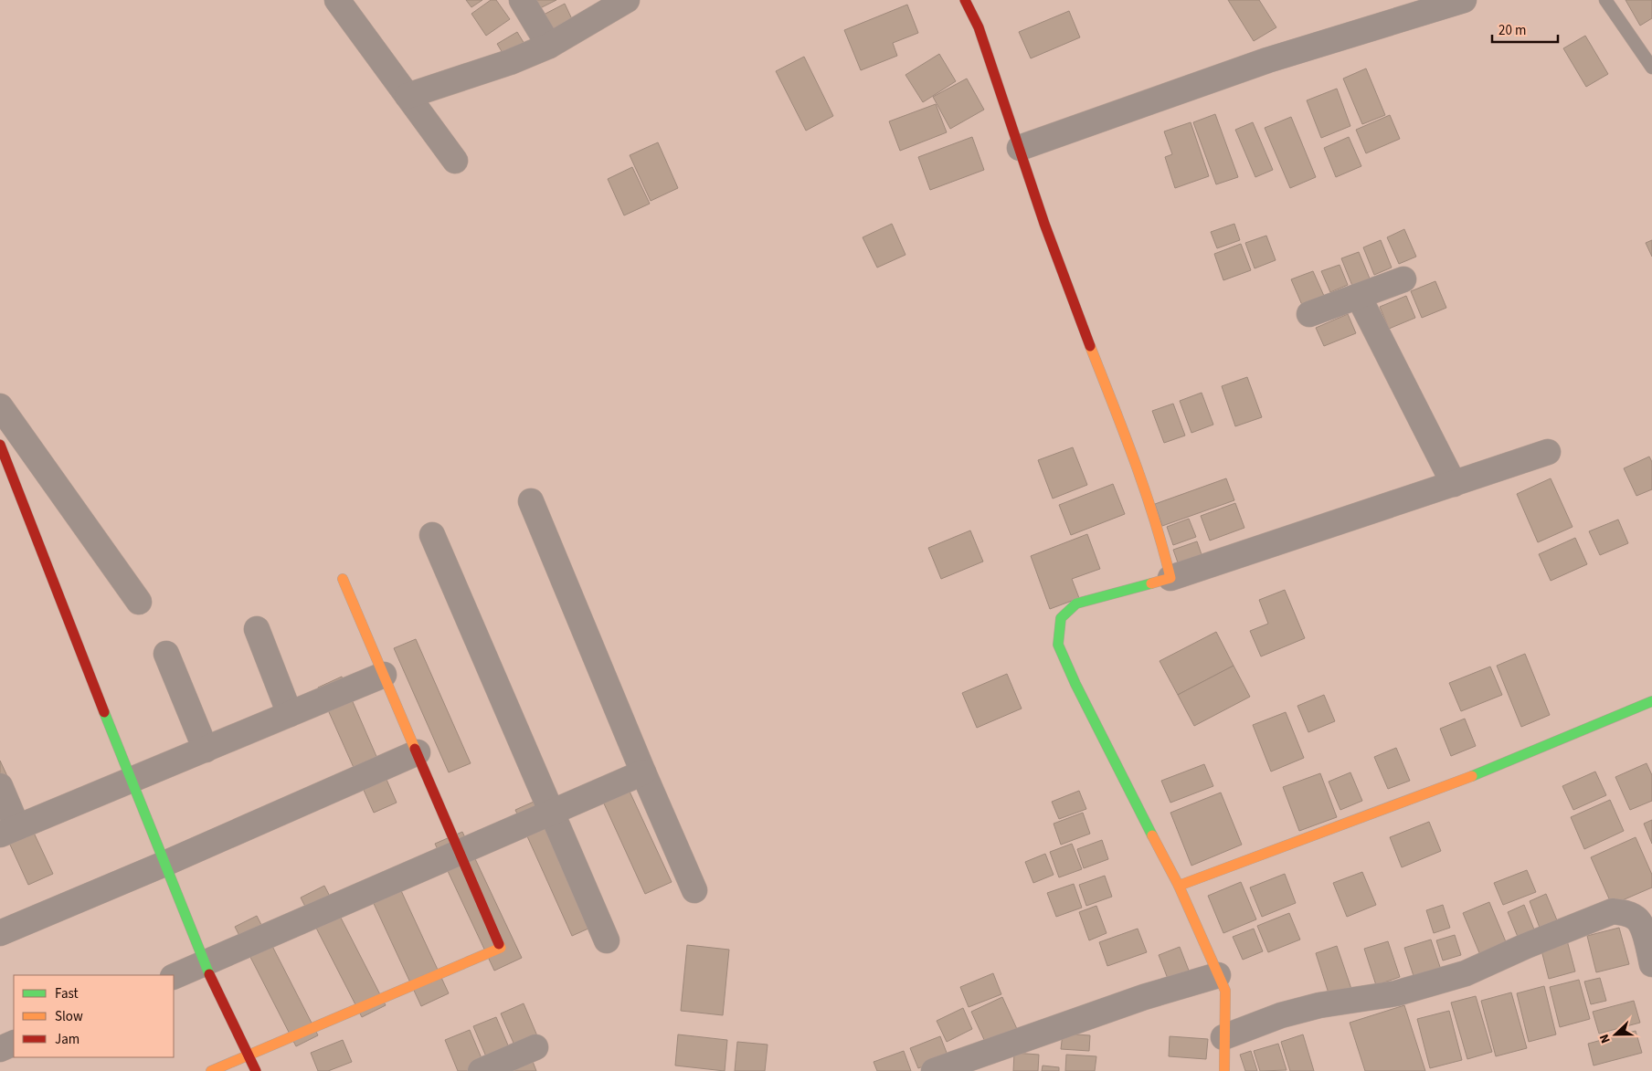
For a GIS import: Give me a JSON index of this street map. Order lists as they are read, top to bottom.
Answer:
{
  "legend": ["Fast", "Slow", "Jam"],
  "scale_bar": "20 m",
  "north": "left"
}
